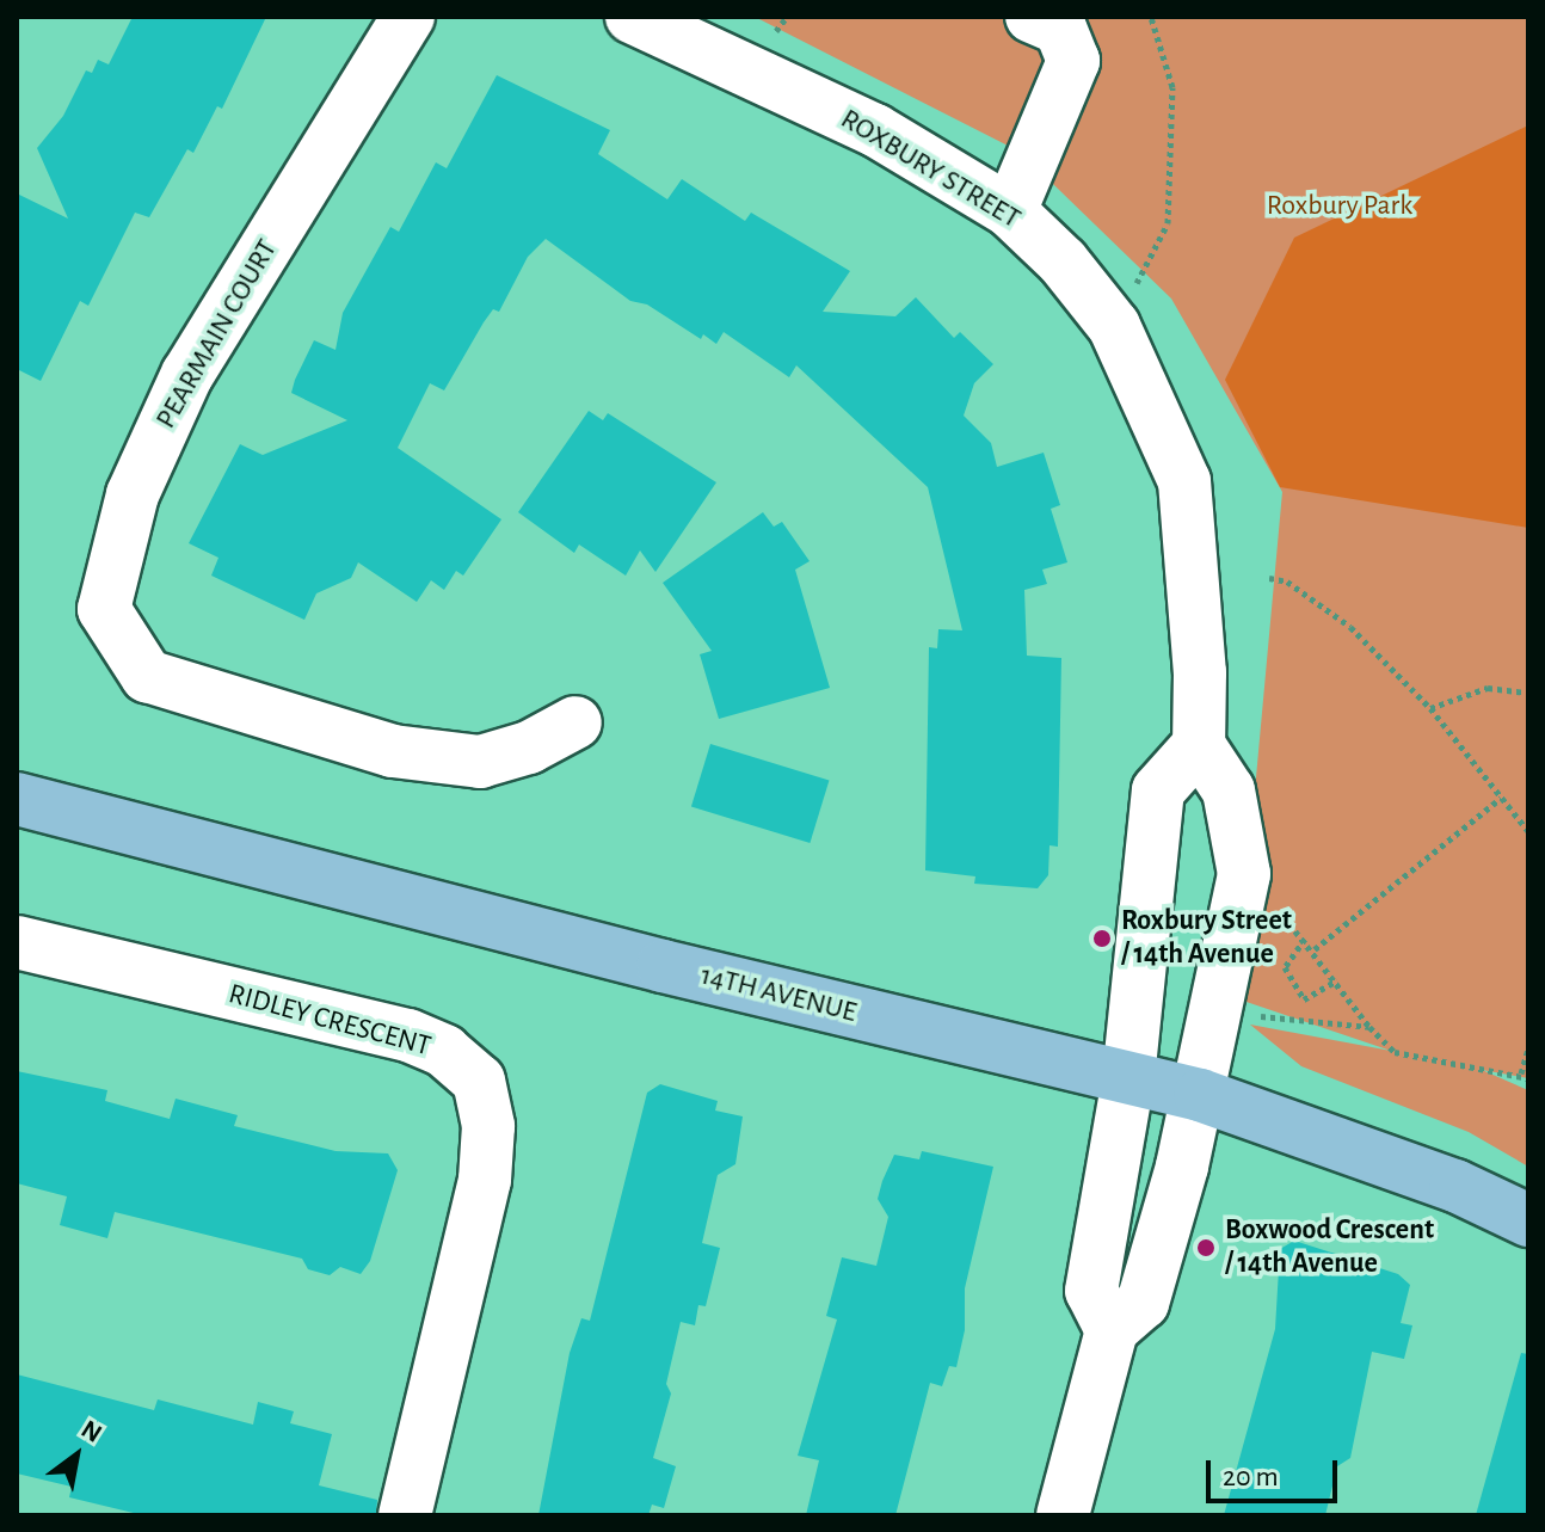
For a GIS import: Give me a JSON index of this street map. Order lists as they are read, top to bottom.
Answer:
{
  "streets": {
    "main road": ["14TH AVENUE"],
    "street": ["ROXBURY STREET", "PEARMAIN COURT", "RIDLEY CRESCENT"]
  },
  "parks": ["Roxbury Park"],
  "places": ["Roxbury Street / 14th Avenue", "Boxwood Crescent / 14th Avenue"],
  "scale_bar": "20 m",
  "north": "top right"
}
